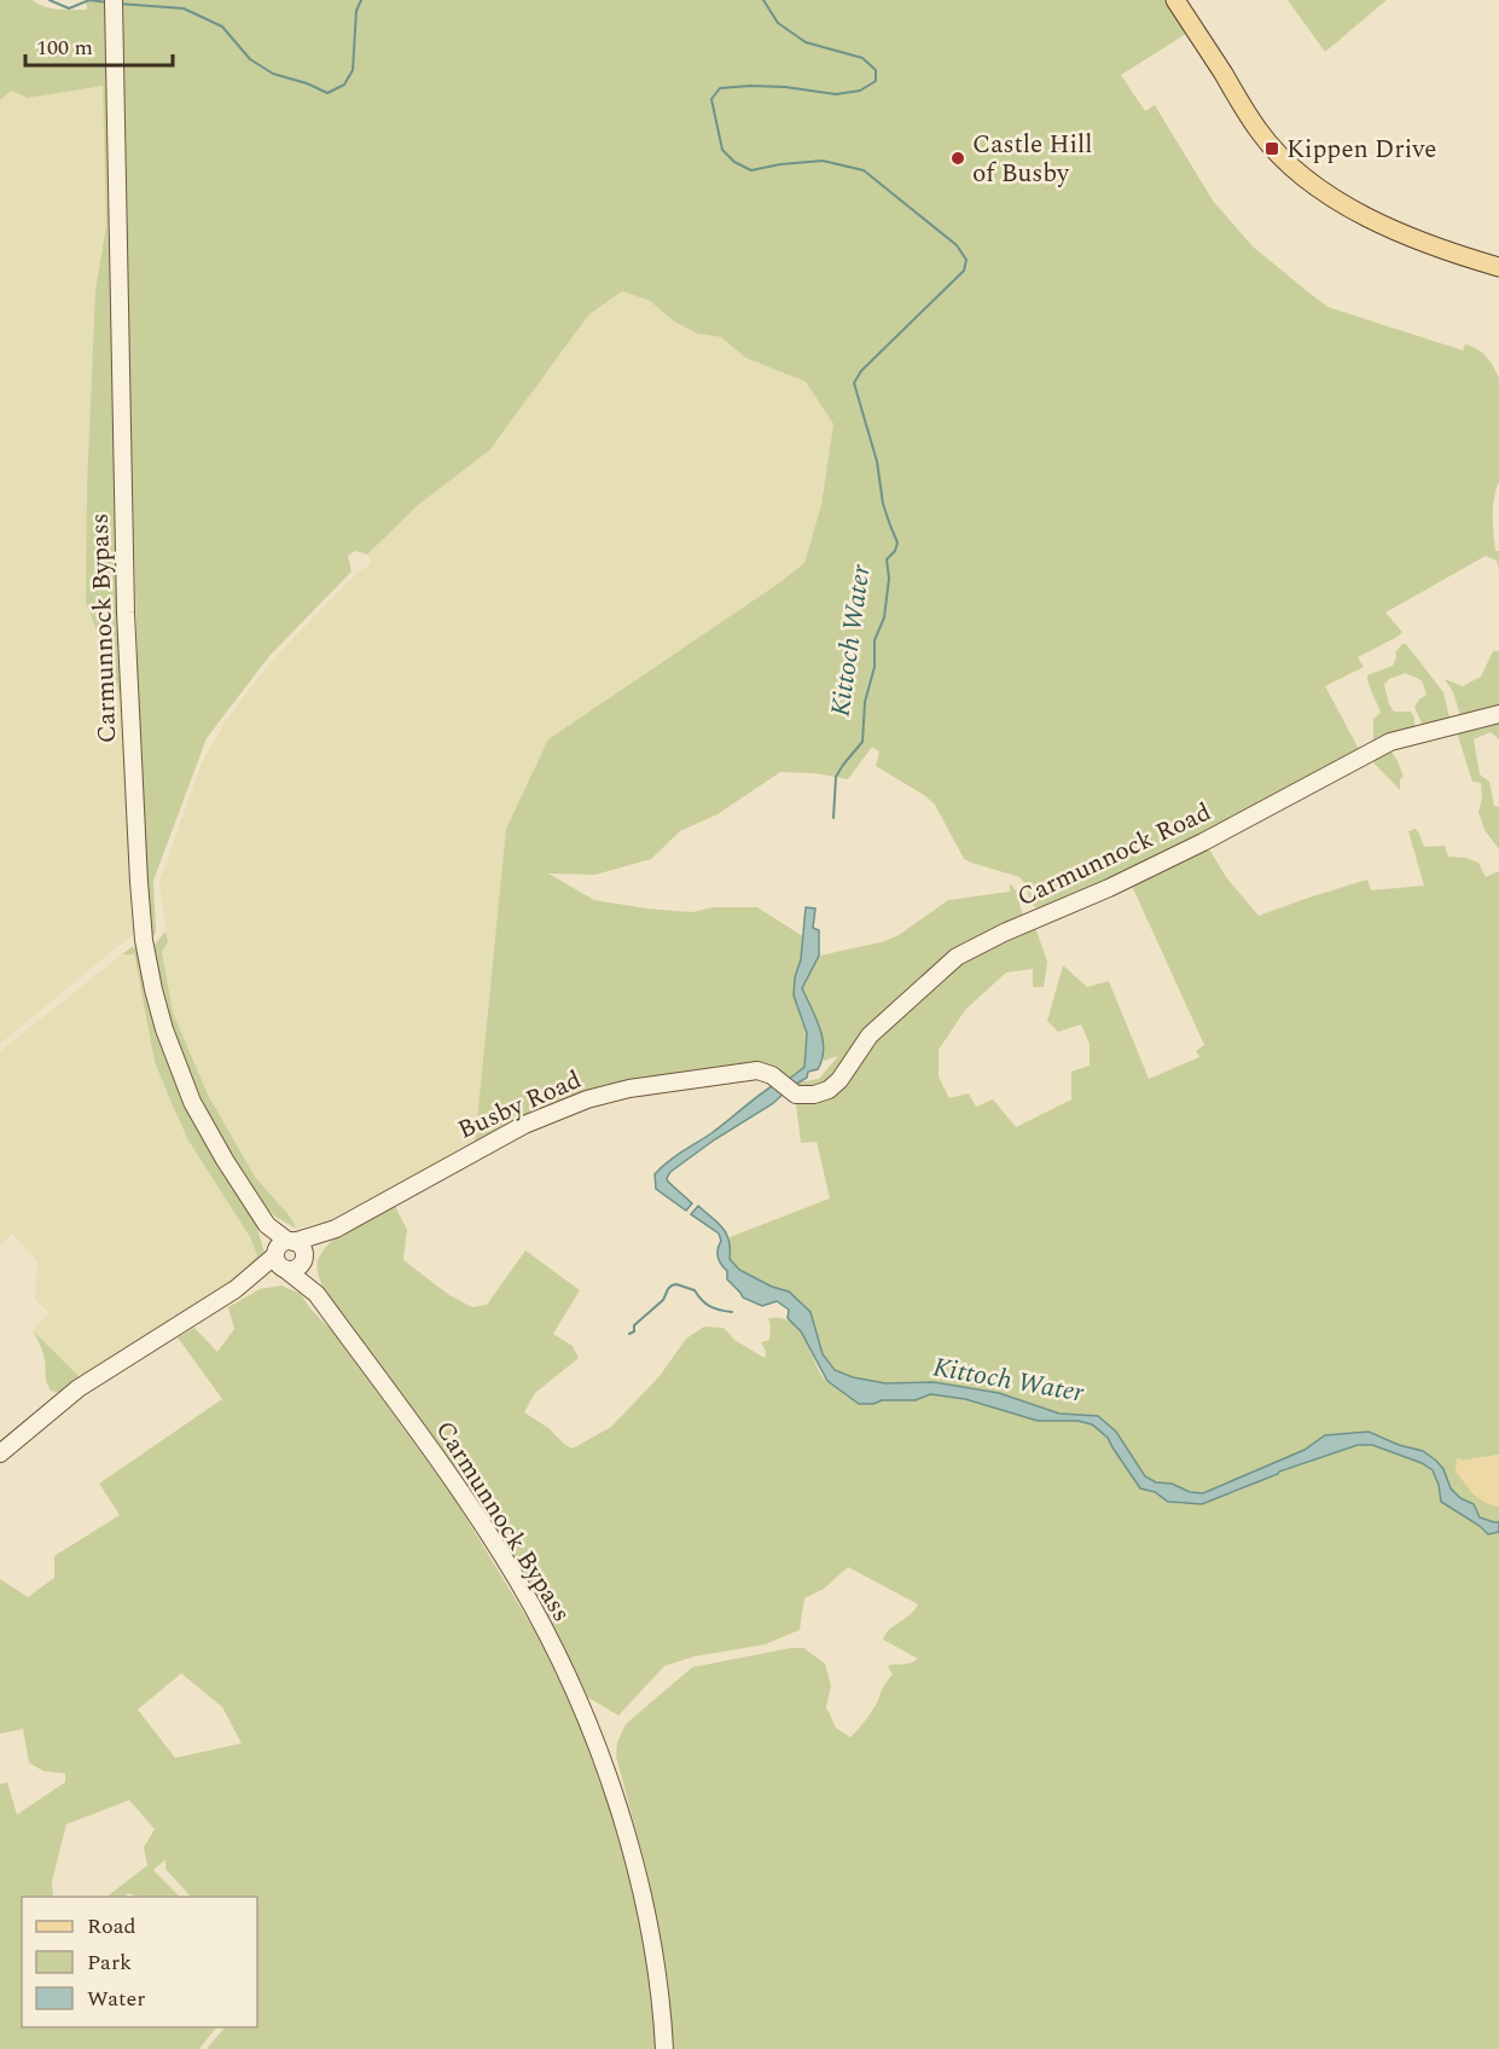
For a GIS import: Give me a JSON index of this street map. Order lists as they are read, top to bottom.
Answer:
{
  "streets": {
    "main road": ["Carmunnock Bypass", "Carmunnock Road", "Busby Road"]
  },
  "crossings": [
    ["Carmunnock Bypass", "Busby Road"],
    ["Carmunnock Road", "Busby Road"]
  ],
  "water": ["Kittoch Water"],
  "places": {
    "transit": ["Kippen Drive"],
    "other": ["Castle Hill of Busby"]
  },
  "legend": ["Road", "Park", "Water"],
  "scale_bar": "100 m"
}
